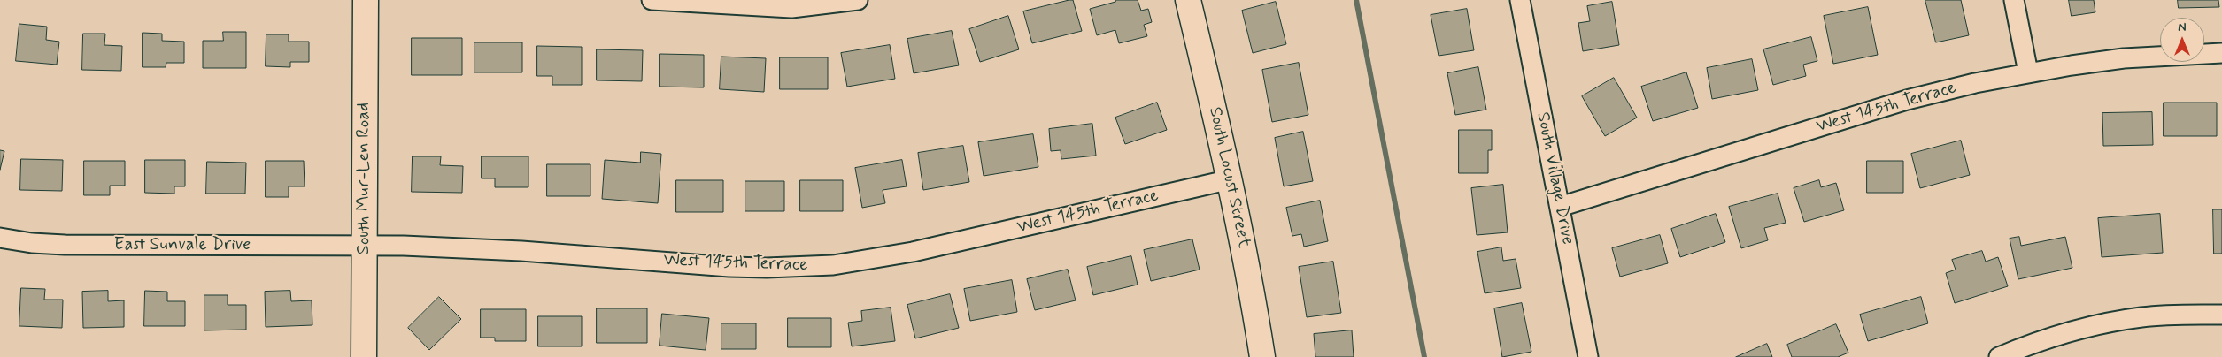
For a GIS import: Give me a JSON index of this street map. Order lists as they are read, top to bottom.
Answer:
{
  "streets": {
    "street": [
      "West 145th Terrace",
      "South Locust Street",
      "South Mur-Len Road",
      "South Village Drive",
      "East Sunvale Drive"
    ]
  },
  "crossings": [
    ["West 145th Terrace", "South Locust Street"],
    ["West 145th Terrace", "South Mur-Len Road"],
    ["West 145th Terrace", "South Village Drive"],
    ["West 145th Terrace", "East Sunvale Drive"],
    ["South Mur-Len Road", "East Sunvale Drive"]
  ],
  "north": "top"
}
